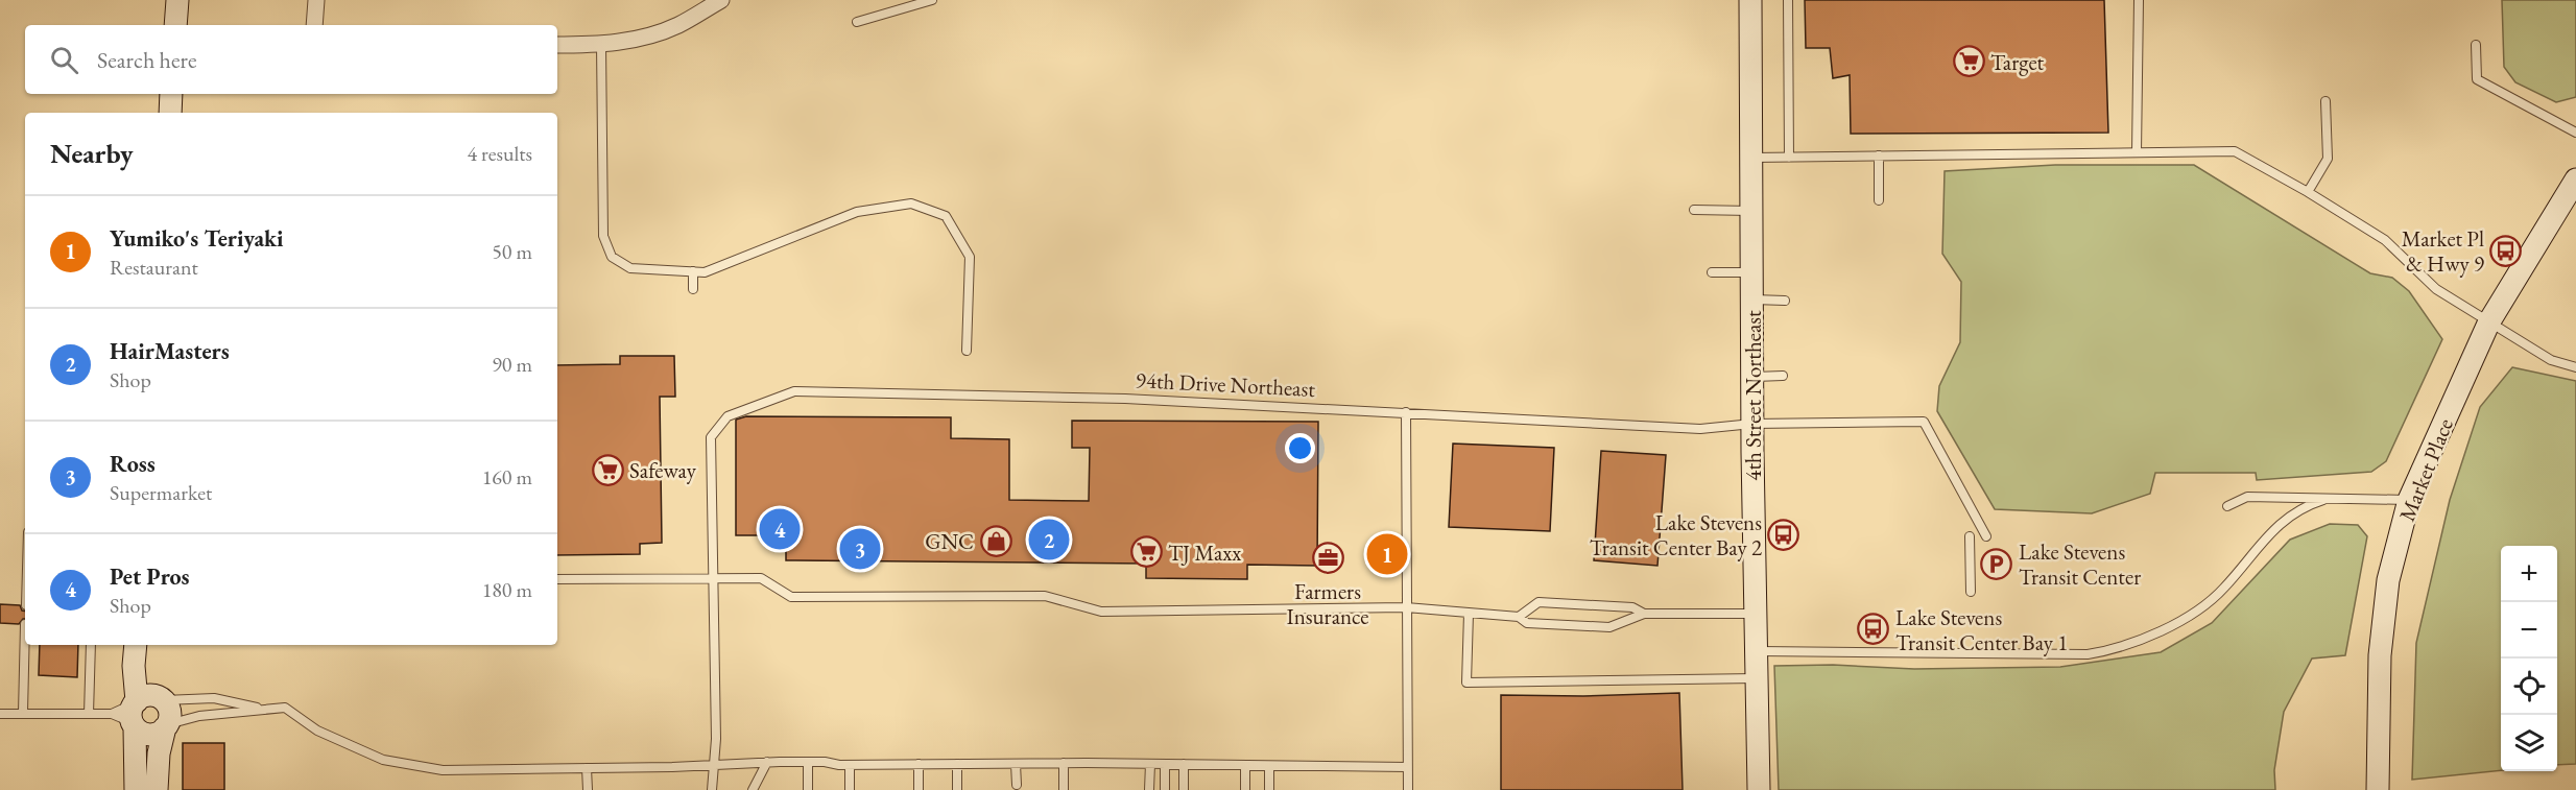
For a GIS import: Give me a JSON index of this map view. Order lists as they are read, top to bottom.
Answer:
{
  "streets": {
    "street": ["4th Street Northeast", "Market Place"],
    "lane": ["94th Drive Northeast"]
  },
  "crossings": [
    ["94th Drive Northeast", "4th Street Northeast"]
  ],
  "places": {
    "supermarket": ["Target", "Safeway", "TJ Maxx"],
    "bus stop": ["Market Pl & Hwy 9", "Lake Stevens Transit Center Bay 2", "Lake Stevens Transit Center Bay 1"],
    "shop": ["GNC"],
    "office": ["Farmers Insurance"],
    "parking": ["Lake Stevens Transit Center"]
  },
  "page": {
    "search": "Search here",
    "heading": ["Nearby", "4 results"],
    "list": [
      {
        "mark": "1",
        "name": "Yumiko's Teriyaki",
        "note": "Restaurant",
        "value": "50 m"
      },
      {
        "mark": "2",
        "name": "HairMasters",
        "note": "Shop",
        "value": "90 m"
      },
      {
        "mark": "3",
        "name": "Ross",
        "note": "Supermarket",
        "value": "160 m"
      },
      {
        "mark": "4",
        "name": "Pet Pros",
        "note": "Shop",
        "value": "180 m"
      }
    ],
    "pins": [
      "4",
      "2",
      "3",
      "1"
    ],
    "map_buttons": ["+", "−"]
  }
}
